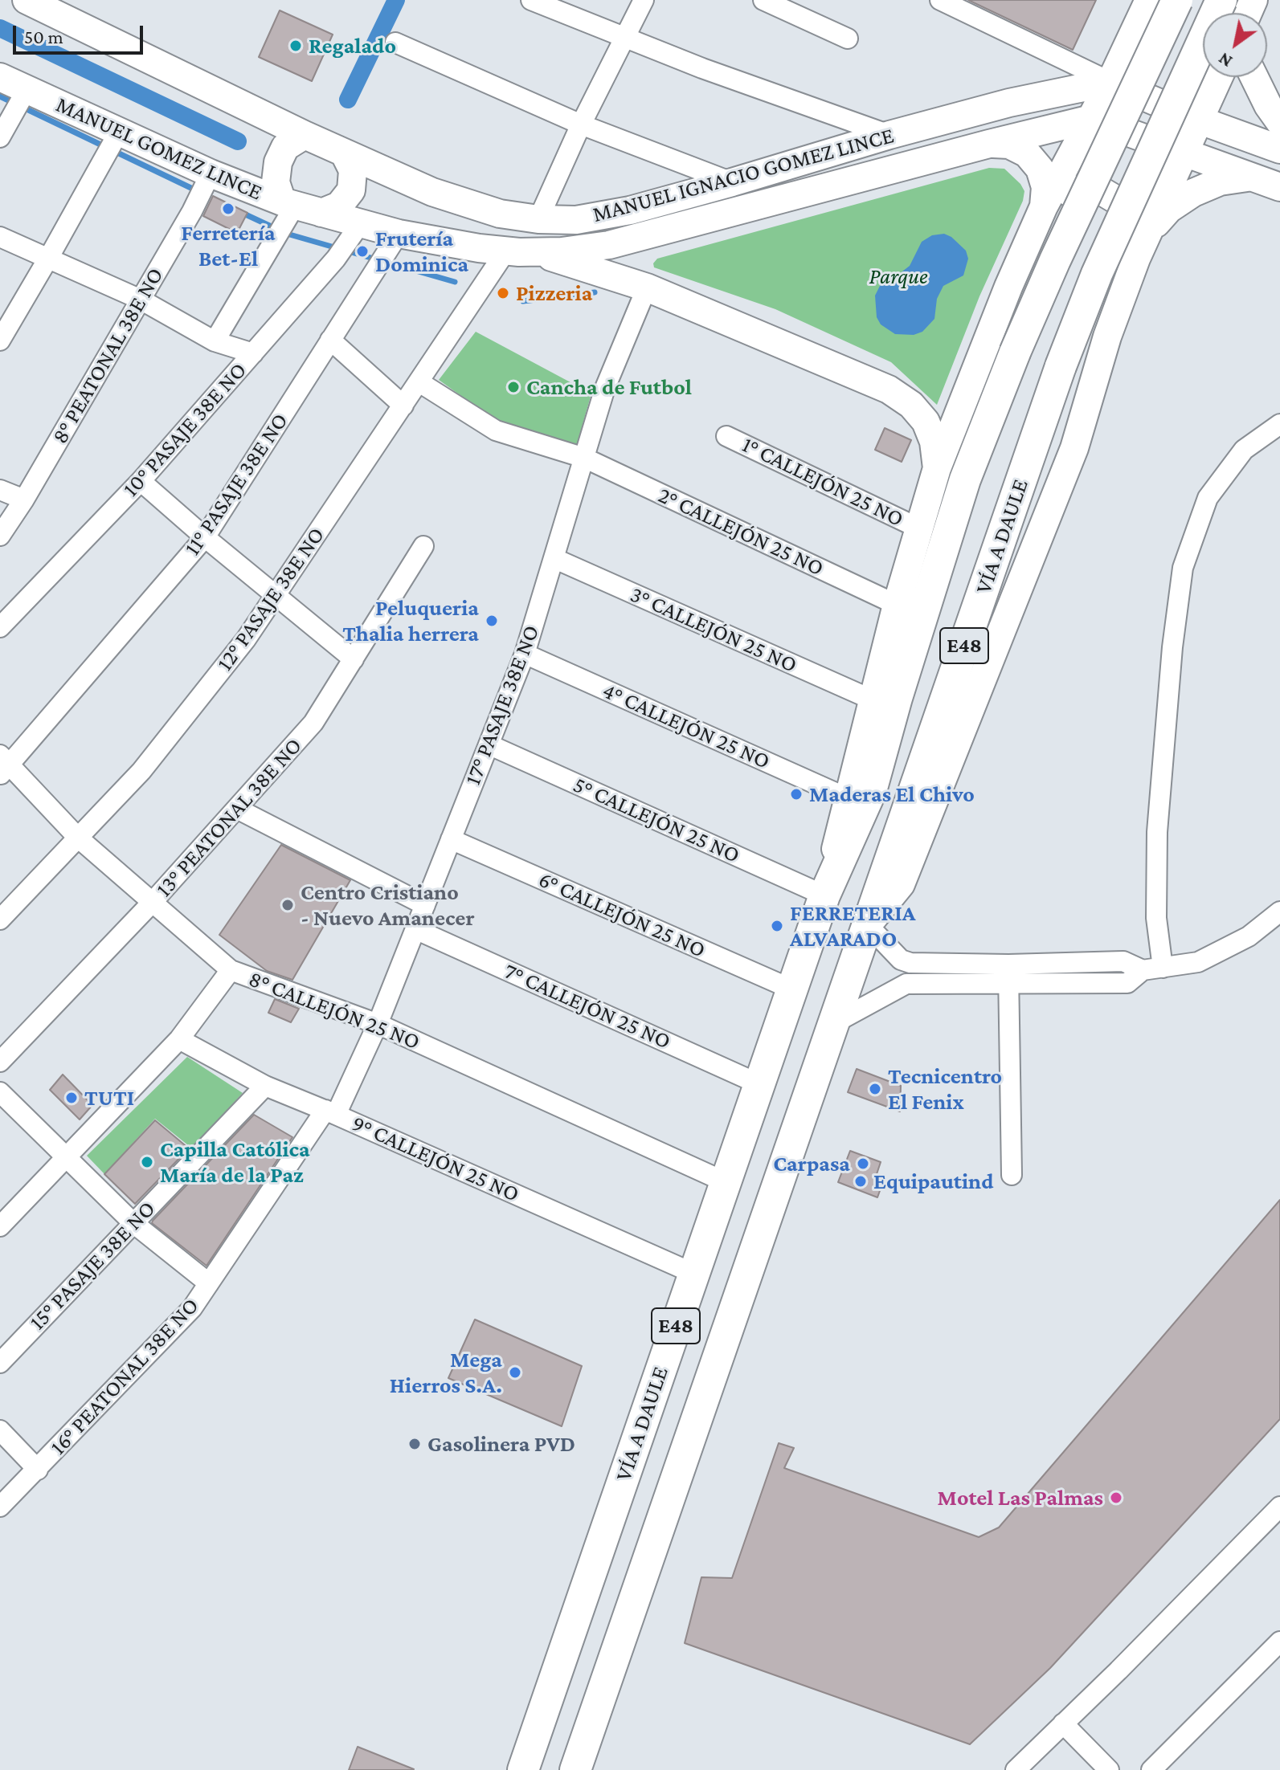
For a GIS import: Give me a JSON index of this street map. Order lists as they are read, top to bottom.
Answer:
{
  "streets": {
    "main road": [
      "MANUEL GOMEZ LINCE",
      "MANUEL IGNACIO GOMEZ LINCE",
      "VÍA A DAULE",
      "E48"
    ],
    "street": [
      "8° PEATONAL 38E NO",
      "10° PASAJE 38E NO",
      "1° CALLEJÓN 25 NO",
      "11° PASAJE 38E NO",
      "2° CALLEJÓN 25 NO",
      "12° PASAJE 38E NO",
      "3° CALLEJÓN 25 NO",
      "17° PASAJE 38E NO",
      "4° CALLEJÓN 25 NO",
      "13° PEATONAL 38E NO",
      "5° CALLEJÓN 25 NO",
      "6° CALLEJÓN 25 NO",
      "7° CALLEJÓN 25 NO",
      "8° CALLEJÓN 25 NO",
      "9° CALLEJÓN 25 NO",
      "15° PASAJE 38E NO",
      "16° PEATONAL 38E NO"
    ]
  },
  "crossings": [
    ["MANUEL GOMEZ LINCE", "MANUEL IGNACIO GOMEZ LINCE"],
    ["MANUEL GOMEZ LINCE", "8° PEATONAL 38E NO"],
    ["MANUEL IGNACIO GOMEZ LINCE", "10° PASAJE 38E NO"],
    ["MANUEL IGNACIO GOMEZ LINCE", "11° PASAJE 38E NO"],
    ["MANUEL IGNACIO GOMEZ LINCE", "12° PASAJE 38E NO"],
    ["MANUEL IGNACIO GOMEZ LINCE", "E48"],
    ["1° CALLEJÓN 25 NO", "VÍA A DAULE"],
    ["11° PASAJE 38E NO", "8° CALLEJÓN 25 NO"],
    ["2° CALLEJÓN 25 NO", "VÍA A DAULE"],
    ["2° CALLEJÓN 25 NO", "12° PASAJE 38E NO"],
    ["2° CALLEJÓN 25 NO", "17° PASAJE 38E NO"],
    ["VÍA A DAULE", "3° CALLEJÓN 25 NO"],
    ["VÍA A DAULE", "E48"],
    ["VÍA A DAULE", "4° CALLEJÓN 25 NO"],
    ["VÍA A DAULE", "5° CALLEJÓN 25 NO"],
    ["VÍA A DAULE", "6° CALLEJÓN 25 NO"],
    ["VÍA A DAULE", "7° CALLEJÓN 25 NO"],
    ["VÍA A DAULE", "8° CALLEJÓN 25 NO"],
    ["VÍA A DAULE", "9° CALLEJÓN 25 NO"],
    ["12° PASAJE 38E NO", "8° CALLEJÓN 25 NO"],
    ["3° CALLEJÓN 25 NO", "17° PASAJE 38E NO"],
    ["17° PASAJE 38E NO", "4° CALLEJÓN 25 NO"],
    ["17° PASAJE 38E NO", "5° CALLEJÓN 25 NO"],
    ["17° PASAJE 38E NO", "6° CALLEJÓN 25 NO"],
    ["17° PASAJE 38E NO", "7° CALLEJÓN 25 NO"],
    ["17° PASAJE 38E NO", "8° CALLEJÓN 25 NO"],
    ["17° PASAJE 38E NO", "9° CALLEJÓN 25 NO"],
    ["17° PASAJE 38E NO", "16° PEATONAL 38E NO"],
    ["13° PEATONAL 38E NO", "8° CALLEJÓN 25 NO"],
    ["9° CALLEJÓN 25 NO", "15° PASAJE 38E NO"],
    ["9° CALLEJÓN 25 NO", "16° PEATONAL 38E NO"]
  ],
  "parks": ["Parque"],
  "places": [
    "Regalado",
    "Ferretería Bet-El",
    "Frutería Dominica",
    "Pizzeria",
    "Cancha de Futbol",
    "Peluqueria Thalia herrera",
    "Maderas El Chivo",
    "Centro Cristiano - Nuevo Amanecer",
    "FERRETERIA ALVARADO",
    "Tecnicentro El Fenix",
    "TUTI",
    "Capilla Católica María de la Paz",
    "Carpasa",
    "Equipautind",
    "Mega Hierros S.A.",
    "Gasolinera PVD",
    "Motel Las Palmas"
  ],
  "scale_bar": "50 m",
  "north": "bottom left"
}
